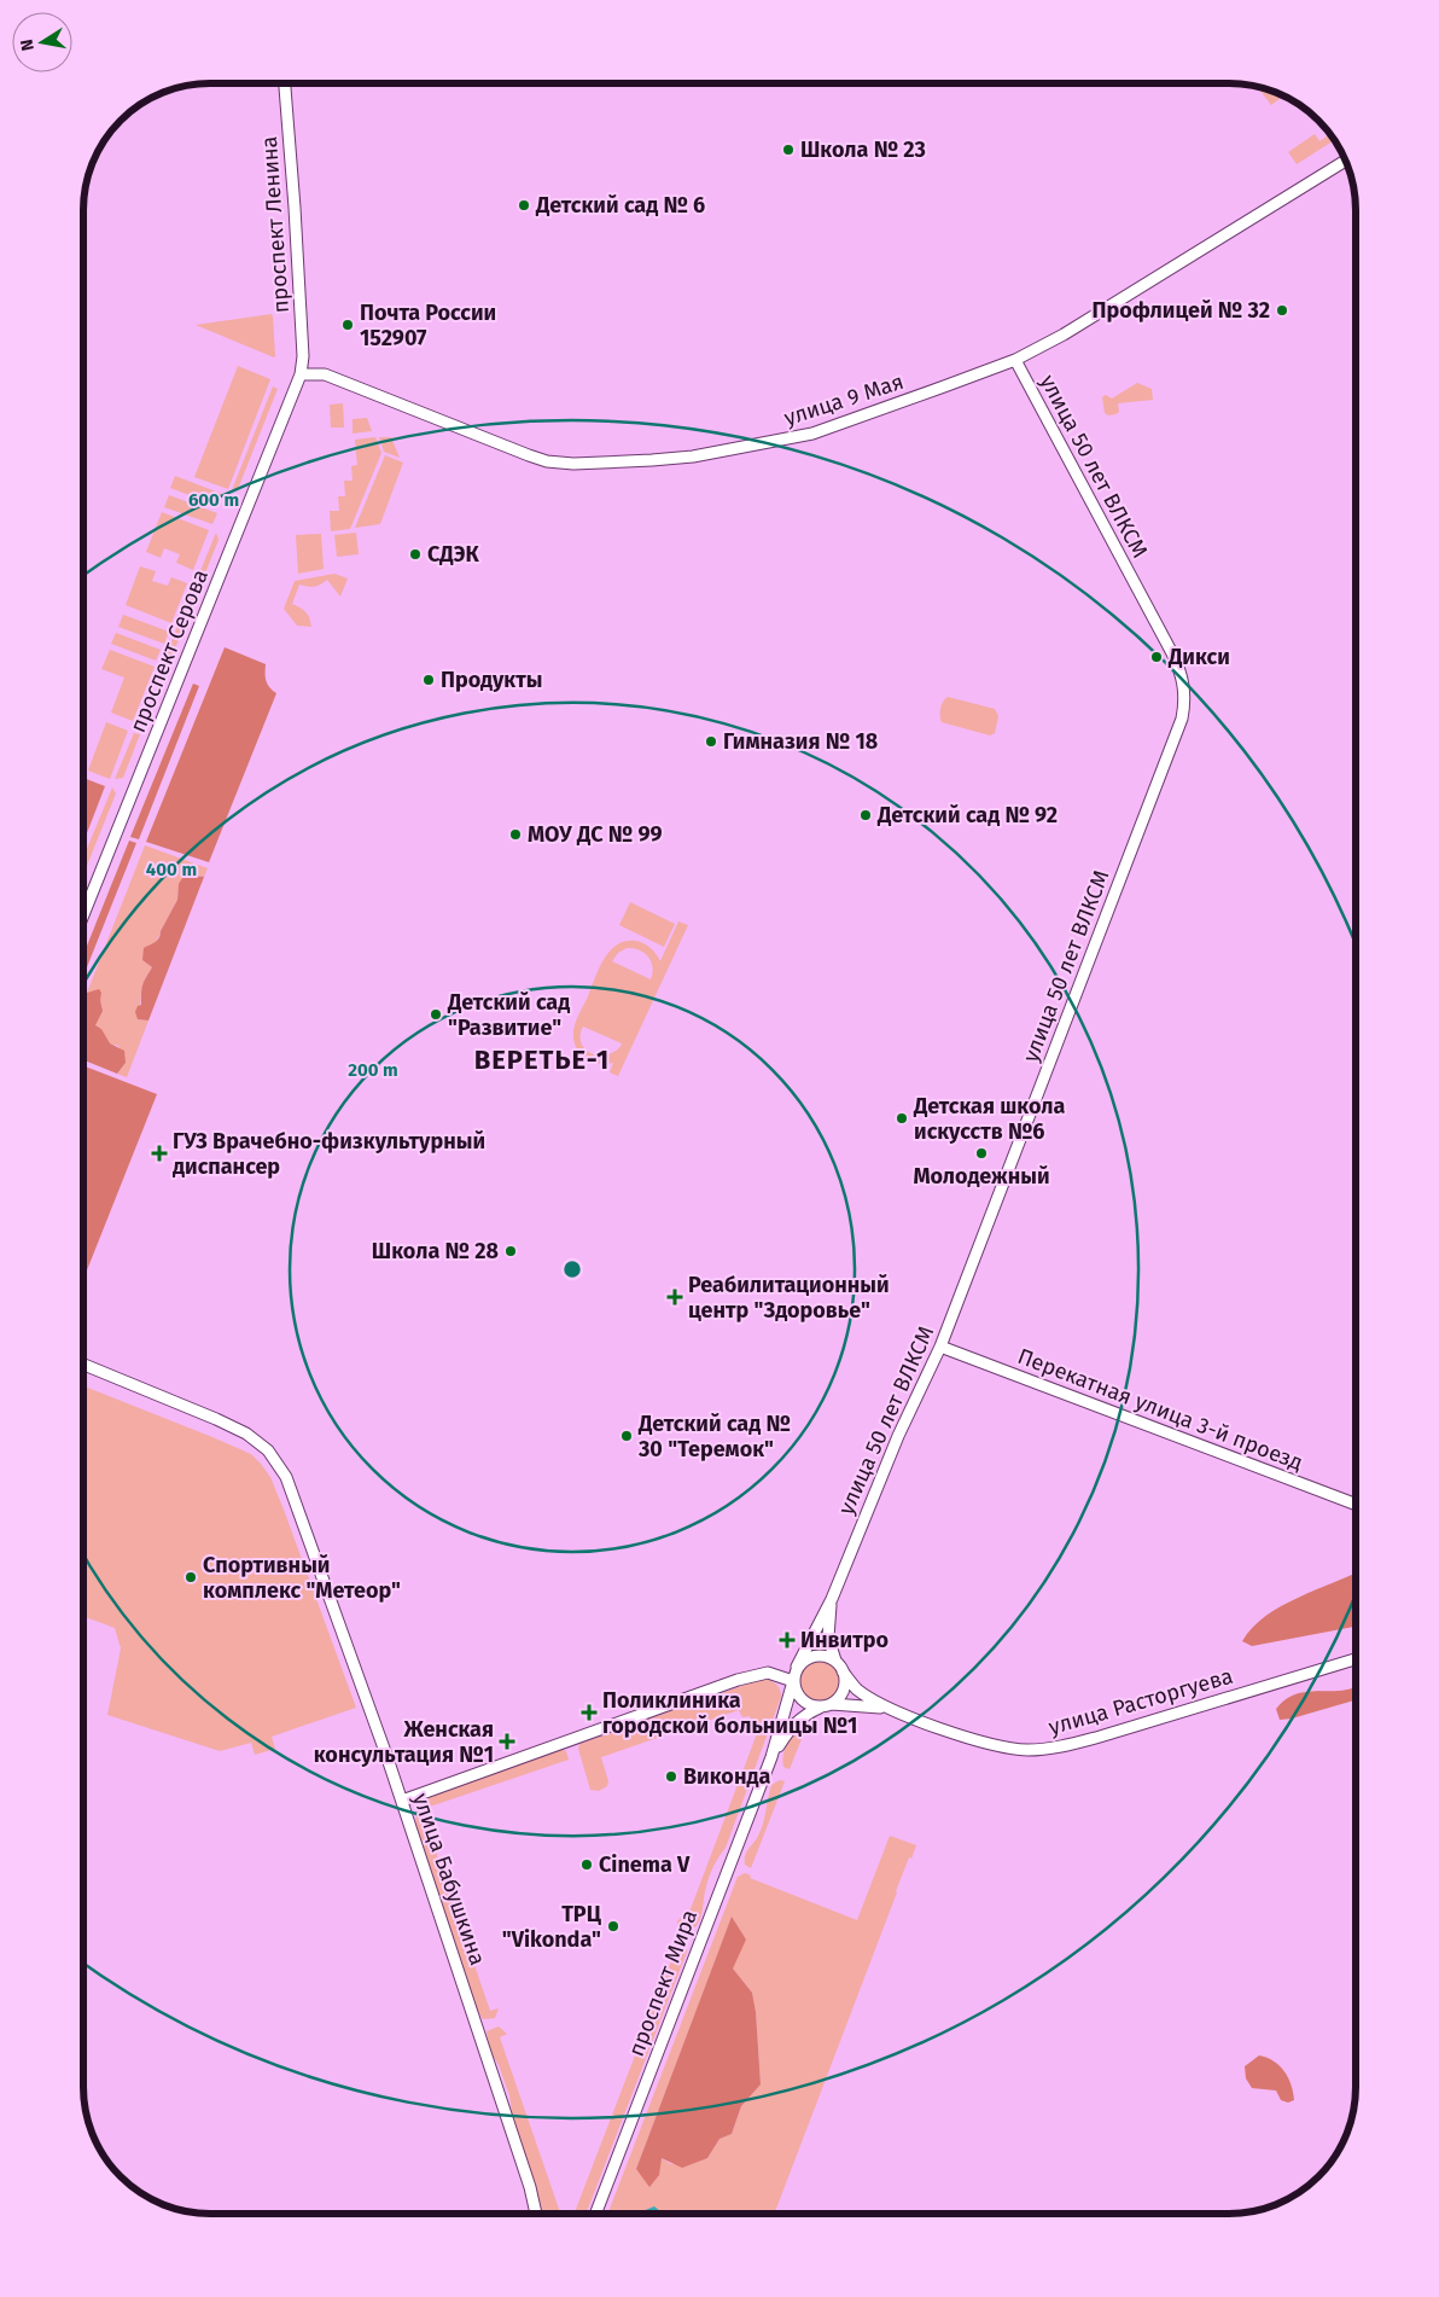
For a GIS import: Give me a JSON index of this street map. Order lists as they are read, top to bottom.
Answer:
{
  "streets": {
    "main road": [
      "проспект Ленина",
      "улица 9 Мая",
      "улица 50 лет ВЛКСМ",
      "проспект Серова",
      "Перекатная улица 3-й проезд",
      "улица Расторгуева",
      "улица Бабушкина",
      "проспект Мира"
    ]
  },
  "crossings": [
    ["проспект Ленина", "улица 9 Мая"],
    ["проспект Ленина", "проспект Серова"],
    ["улица 9 Мая", "улица 50 лет ВЛКСМ"],
    ["улица 9 Мая", "проспект Серова"],
    ["улица 50 лет ВЛКСМ", "Перекатная улица 3-й проезд"],
    ["улица 50 лет ВЛКСМ", "улица Расторгуева"],
    ["улица 50 лет ВЛКСМ", "проспект Мира"],
    ["улица Расторгуева", "проспект Мира"]
  ],
  "districts": ["ВЕРЕТЬЕ-1"],
  "places": {
    "other": [
      "Школа № 23",
      "Детский сад № 6",
      "Профлицей № 32",
      "Почта России 152907",
      "СДЭК",
      "Дикси",
      "Продукты",
      "Гимназия № 18",
      "Детский сад № 92",
      "МОУ ДС № 99",
      "Детский сад \"Развитие\"",
      "Детская школа искусств №6",
      "Молодежный",
      "Школа № 28",
      "Детский сад № 30 \"Теремок\"",
      "Спортивный комплекс \"Метеор\"",
      "Виконда",
      "Cinema V",
      "ТРЦ \"Vikonda\""
    ],
    "health": [
      "ГУЗ Врачебно-физкультурный диспансер",
      "Реабилитационный центр \"Здоровье\"",
      "Инвитро",
      "Поликлиника городской больницы №1",
      "Женская консультация №1"
    ]
  },
  "north": "left",
  "rings": ["600 m", "400 m", "200 m"]
}
